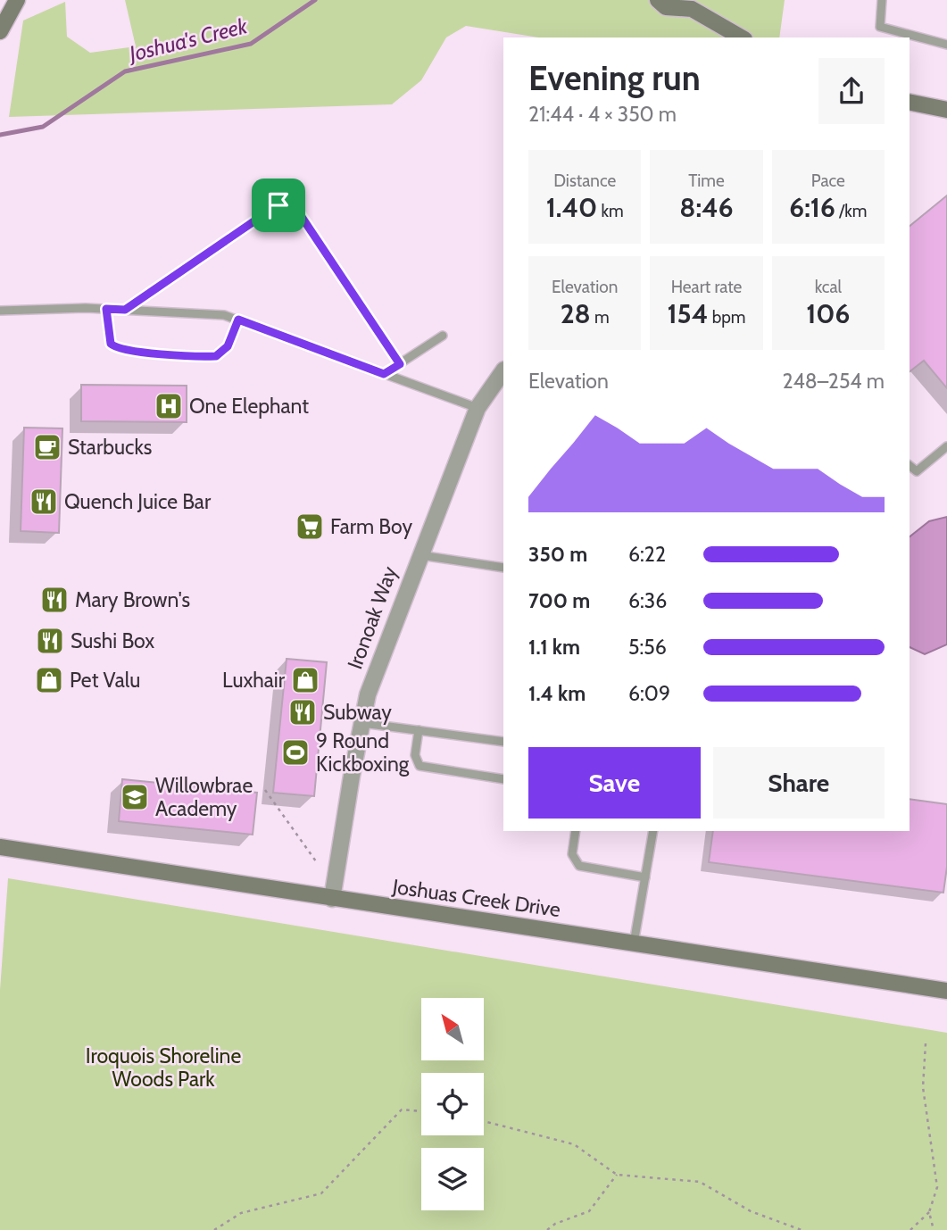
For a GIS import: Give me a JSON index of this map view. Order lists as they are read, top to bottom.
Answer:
{
  "streets": {
    "street": ["Ironoak Way", "Joshuas Creek Drive"]
  },
  "crossings": [
    ["Ironoak Way", "Joshuas Creek Drive"]
  ],
  "water": ["Joshua's Creek"],
  "parks": ["Iroquois Shoreline Woods Park"],
  "places": {
    "hospital": ["One Elephant"],
    "cafe": ["Starbucks"],
    "restaurant": [
      "Quench Juice Bar",
      "Mary Brown's",
      "Sushi Box",
      "Subway"
    ],
    "supermarket": ["Farm Boy"],
    "shop": ["Pet Valu", "Luxhair"],
    "sports": ["9 Round Kickboxing"],
    "school or university": ["Willowbrae Academy"]
  },
  "north": "top left",
  "page": {
    "heading": ["Evening run", "21:44 · 4 × 350 m"],
    "stats": [
      ["Distance", "1.40 km"],
      ["Time", "8:46"],
      ["Pace", "6:16 /km"],
      ["Elevation", "28 m"],
      ["Heart rate", "154 bpm"],
      ["kcal", "106"]
    ],
    "chart": ["Elevation", "248–254 m"],
    "list": [
      {
        "name": "350 m",
        "note": "6:22"
      },
      {
        "name": "700 m",
        "note": "6:36"
      },
      {
        "name": "1.1 km",
        "note": "5:56"
      },
      {
        "name": "1.4 km",
        "note": "6:09"
      }
    ],
    "buttons": ["Save", "Share"]
  }
}
